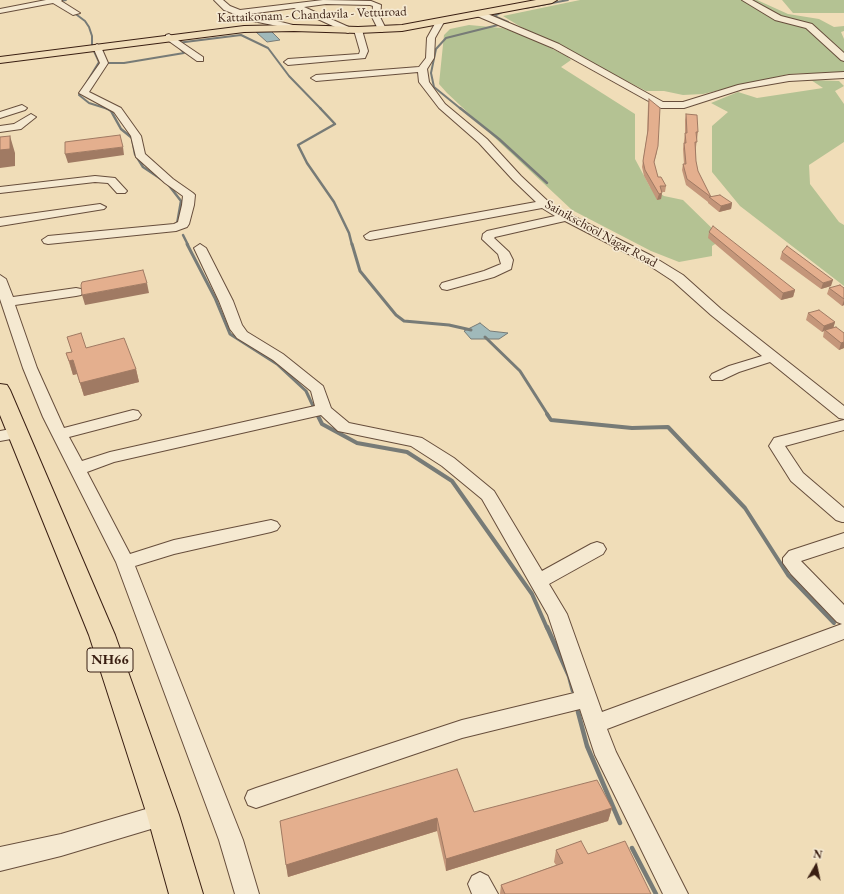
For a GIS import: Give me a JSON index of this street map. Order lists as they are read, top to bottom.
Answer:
{
  "streets": {
    "highway": ["NH66"],
    "main road": ["Kattaikonam - Chandavila - Vetturoad"],
    "street": ["Sainikschool Nagar Road"]
  },
  "north": "top"
}
